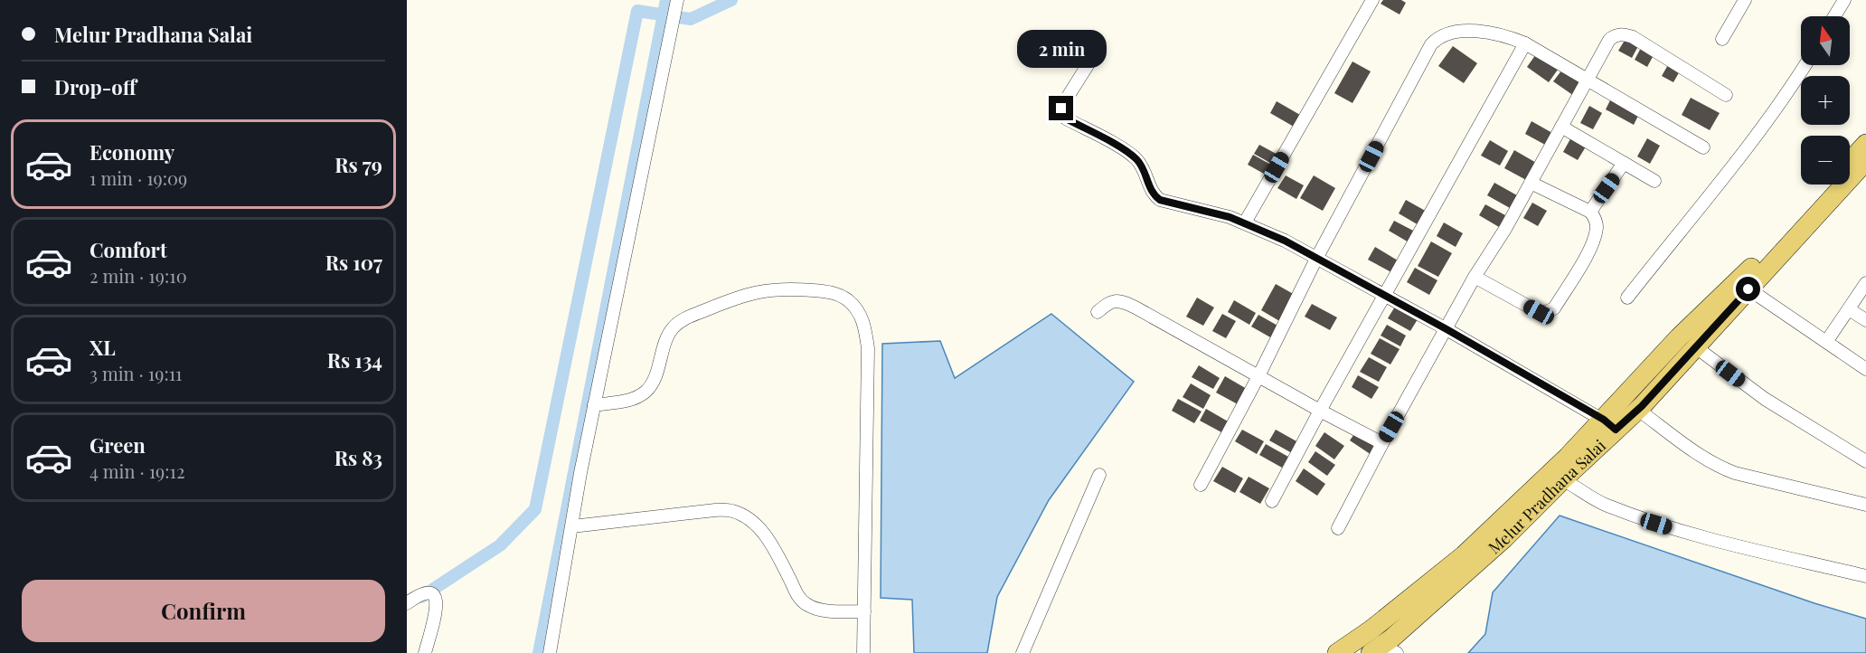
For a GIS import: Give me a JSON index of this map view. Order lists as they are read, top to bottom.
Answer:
{
  "streets": {
    "main road": ["Melur Pradhana Salai"]
  },
  "north": "top",
  "page": {
    "banner": ["Melur Pradhana Salai", "Drop-off"],
    "map_buttons": ["+", "−"],
    "bubble": "2 min",
    "list": [
      {
        "name": "Economy",
        "note": "1 min · 19:09",
        "value": "Rs 79"
      },
      {
        "name": "Comfort",
        "note": "2 min · 19:10",
        "value": "Rs 107"
      },
      {
        "name": "XL",
        "note": "3 min · 19:11",
        "value": "Rs 134"
      },
      {
        "name": "Green",
        "note": "4 min · 19:12",
        "value": "Rs 83"
      }
    ],
    "buttons": "Confirm"
  }
}
